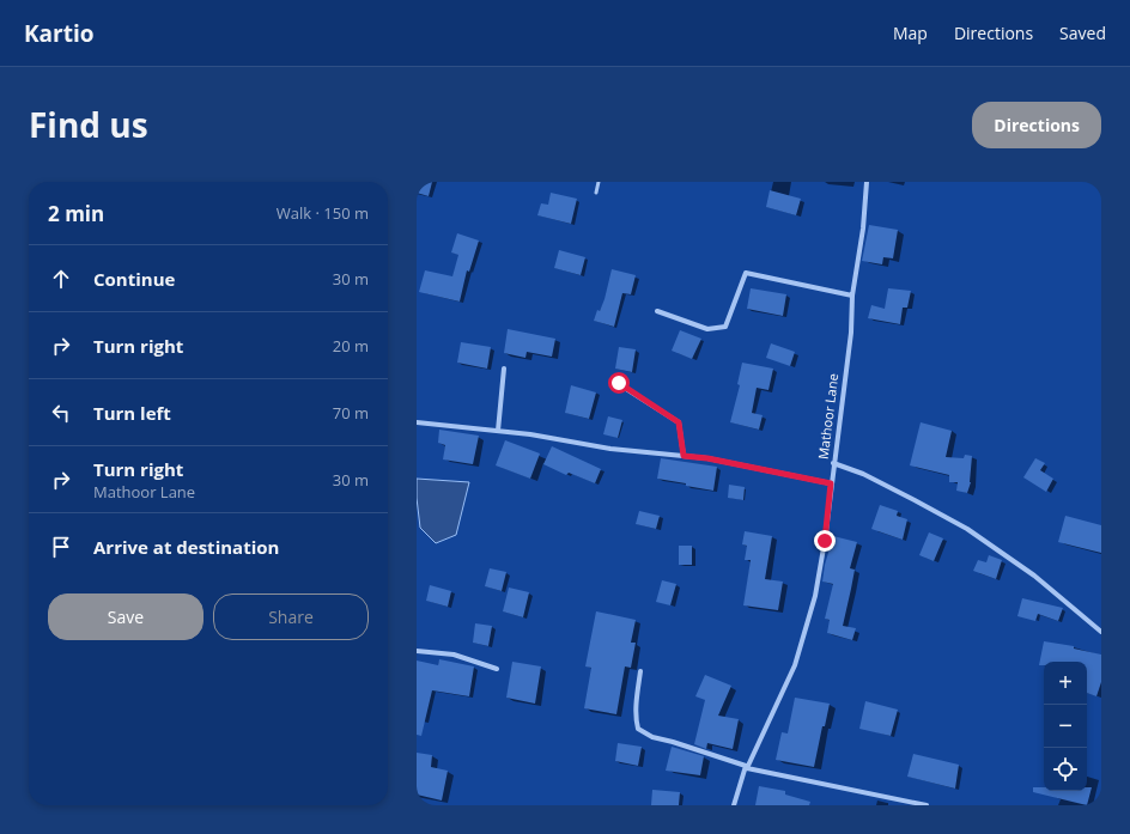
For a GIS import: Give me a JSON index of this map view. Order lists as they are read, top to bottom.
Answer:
{
  "streets": {
    "street": ["Mathoor Lane"]
  },
  "page": {
    "header": "Kartio",
    "nav": ["Map", "Directions", "Saved"],
    "title": "Find us",
    "buttons": [
      "Directions",
      ["Save", "Share"]
    ],
    "heading": ["2 min", "Walk · 150 m"],
    "list": [
      ["Continue", "30 m"],
      ["Turn right", "20 m"],
      ["Turn left", "70 m"],
      ["Turn right", "Mathoor Lane", "30 m"],
      "Arrive at destination"
    ],
    "map_buttons": ["+", "−"]
  }
}
